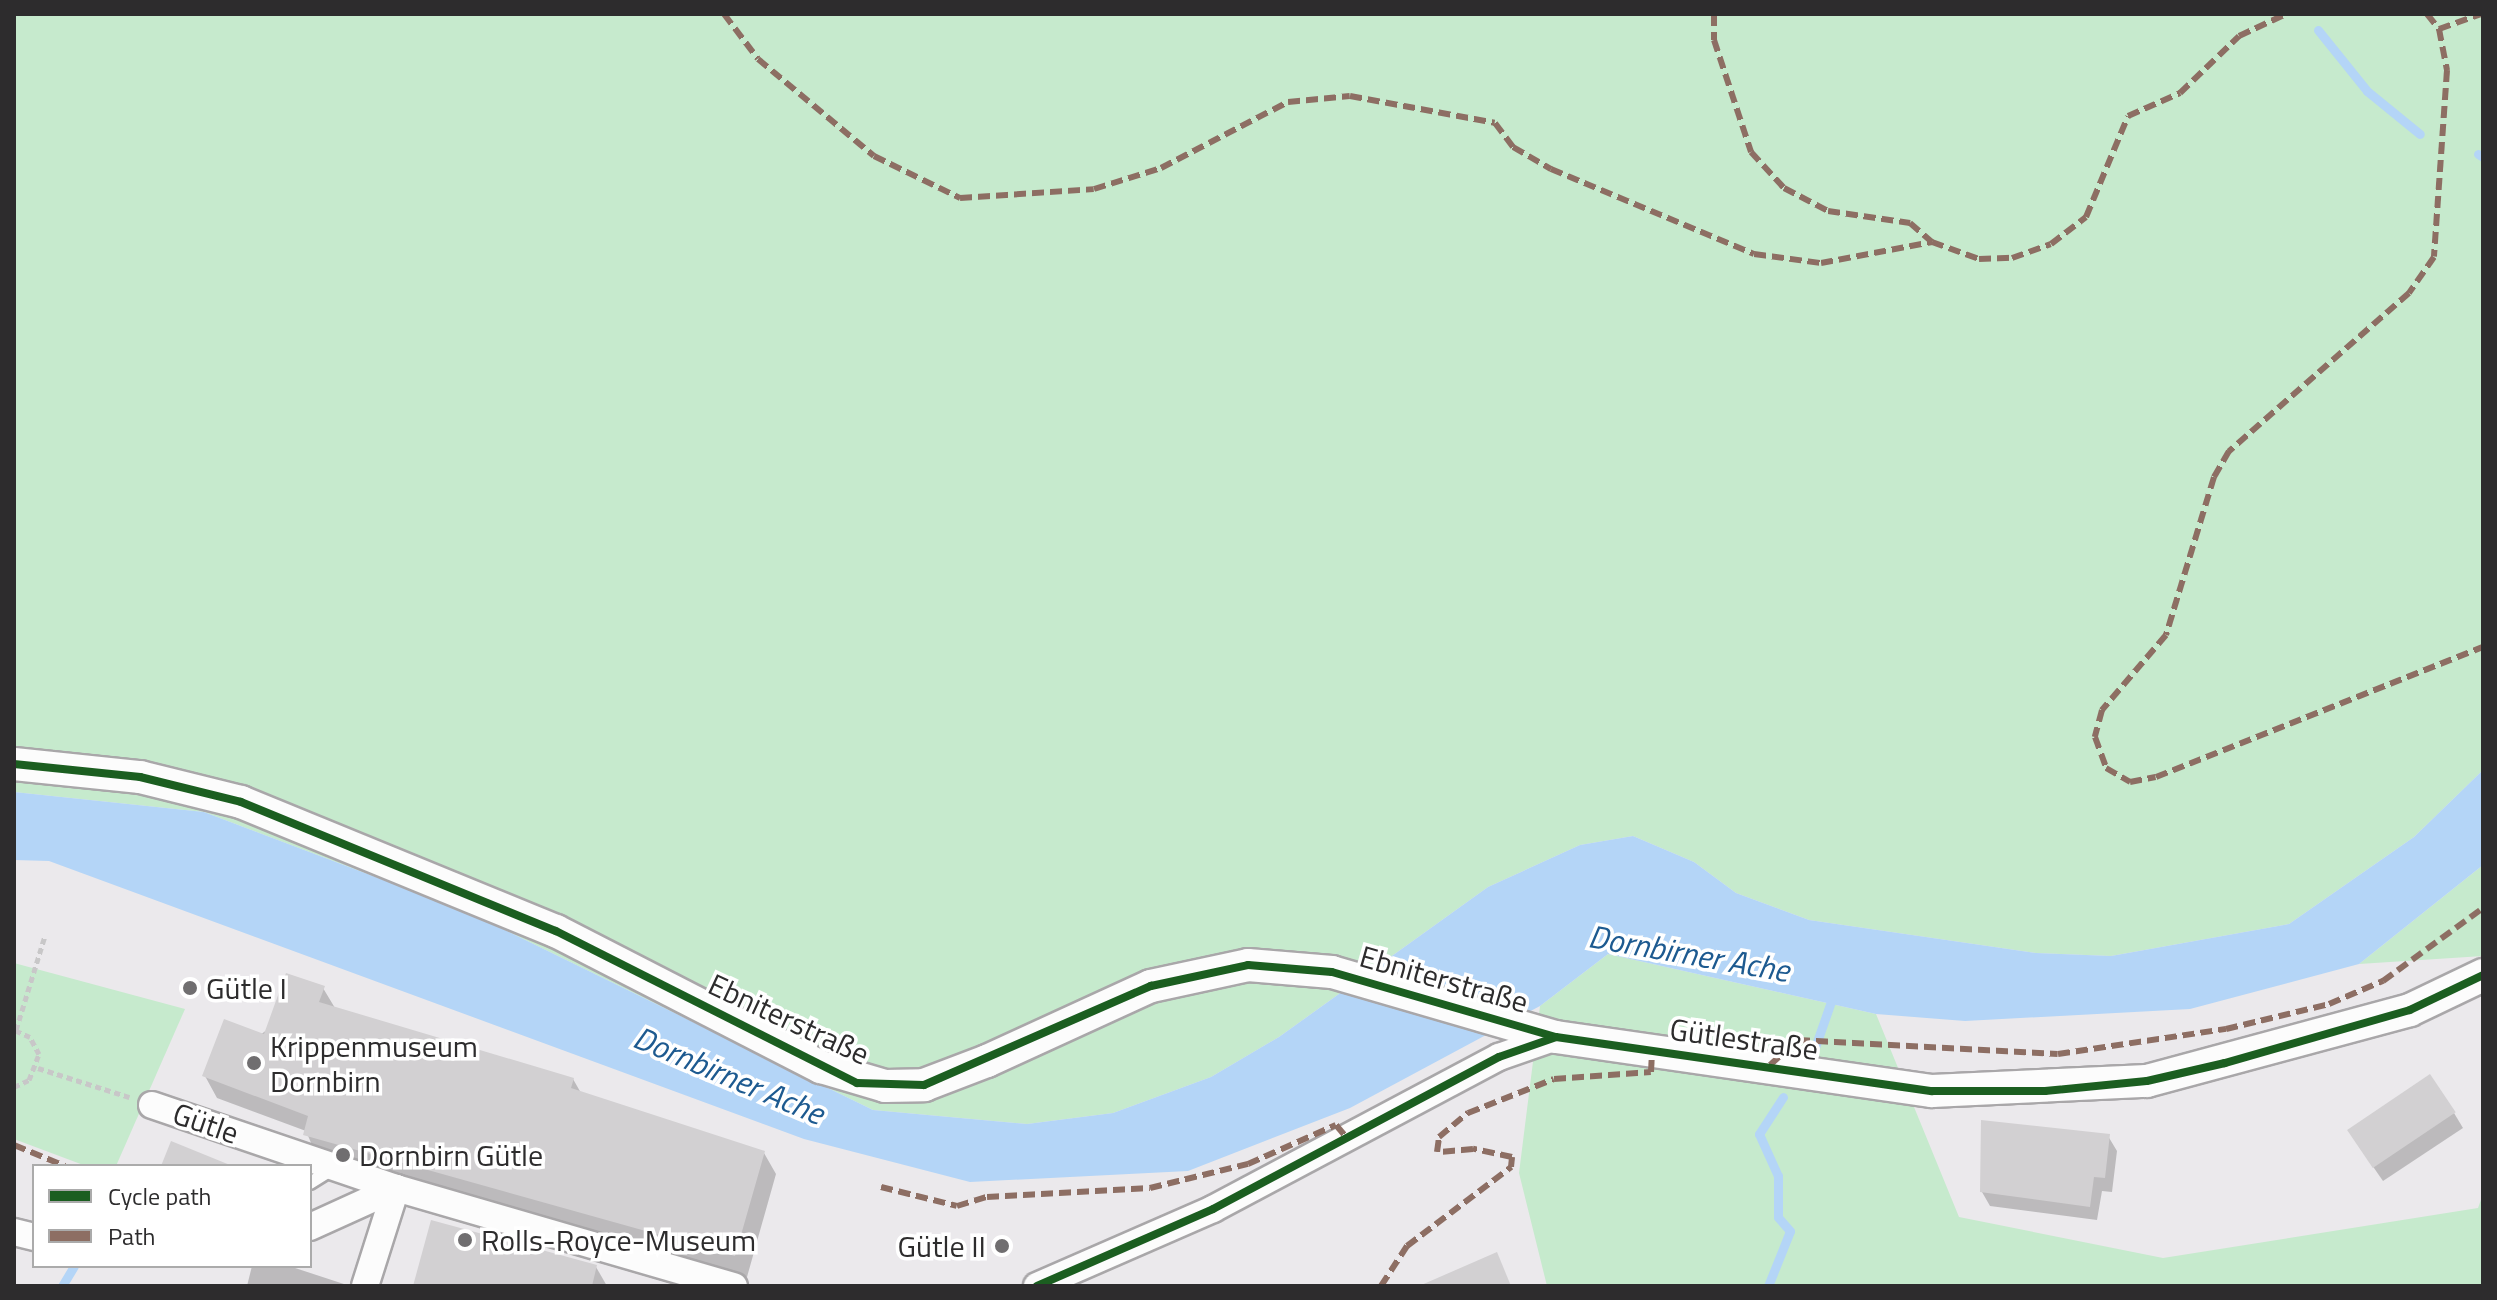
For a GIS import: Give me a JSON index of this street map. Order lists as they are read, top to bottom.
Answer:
{
  "streets": {
    "street": ["Ebniterstraße", "Gütlestraße", "Gütle"]
  },
  "crossings": [
    ["Ebniterstraße", "Gütlestraße"]
  ],
  "water": ["Dornbirner Ache"],
  "places": [
    "Gütle I",
    "Krippenmuseum Dornbirn",
    "Dornbirn Gütle",
    "Rolls-Royce-Museum",
    "Gütle II"
  ],
  "legend": ["Cycle path", "Path"]
}
